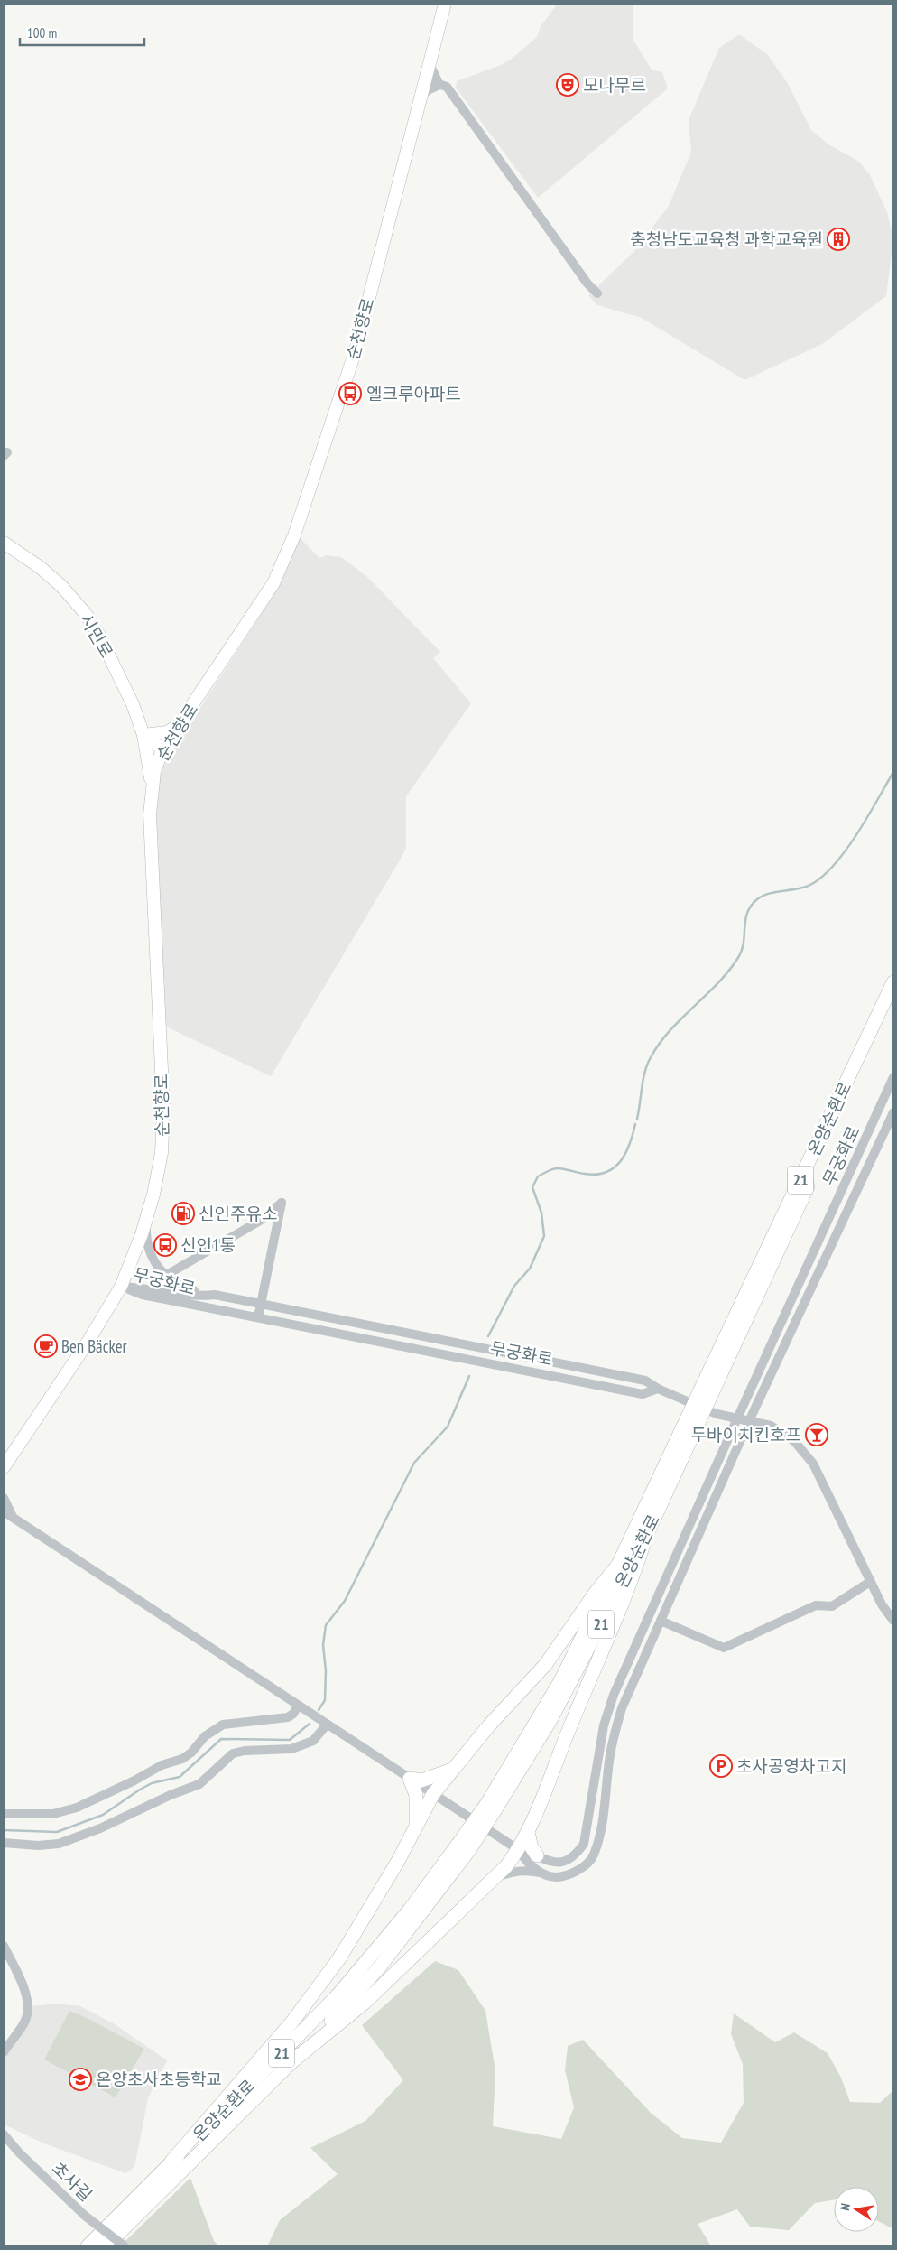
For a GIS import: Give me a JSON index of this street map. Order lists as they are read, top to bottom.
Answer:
{
  "streets": {
    "highway": ["온양순환로", "21"],
    "main road": ["순천향로", "시민로"],
    "street": ["무궁화로", "초사길"]
  },
  "crossings": [
    ["순천향로", "시민로"],
    ["순천향로", "무궁화로"],
    ["온양순환로", "21"]
  ],
  "places": {
    "theatre": ["모나무르"],
    "building": ["충청남도교육청 과학교육원"],
    "bus stop": ["엘크루아파트", "신인1통"],
    "fuel station": ["신인주유소"],
    "cafe": ["Ben Bäcker"],
    "bar": ["두바이치킨호프"],
    "parking": ["초사공영차고지"],
    "school or university": ["온양초사초등학교"]
  },
  "scale_bar": "100 m",
  "north": "left"
}
